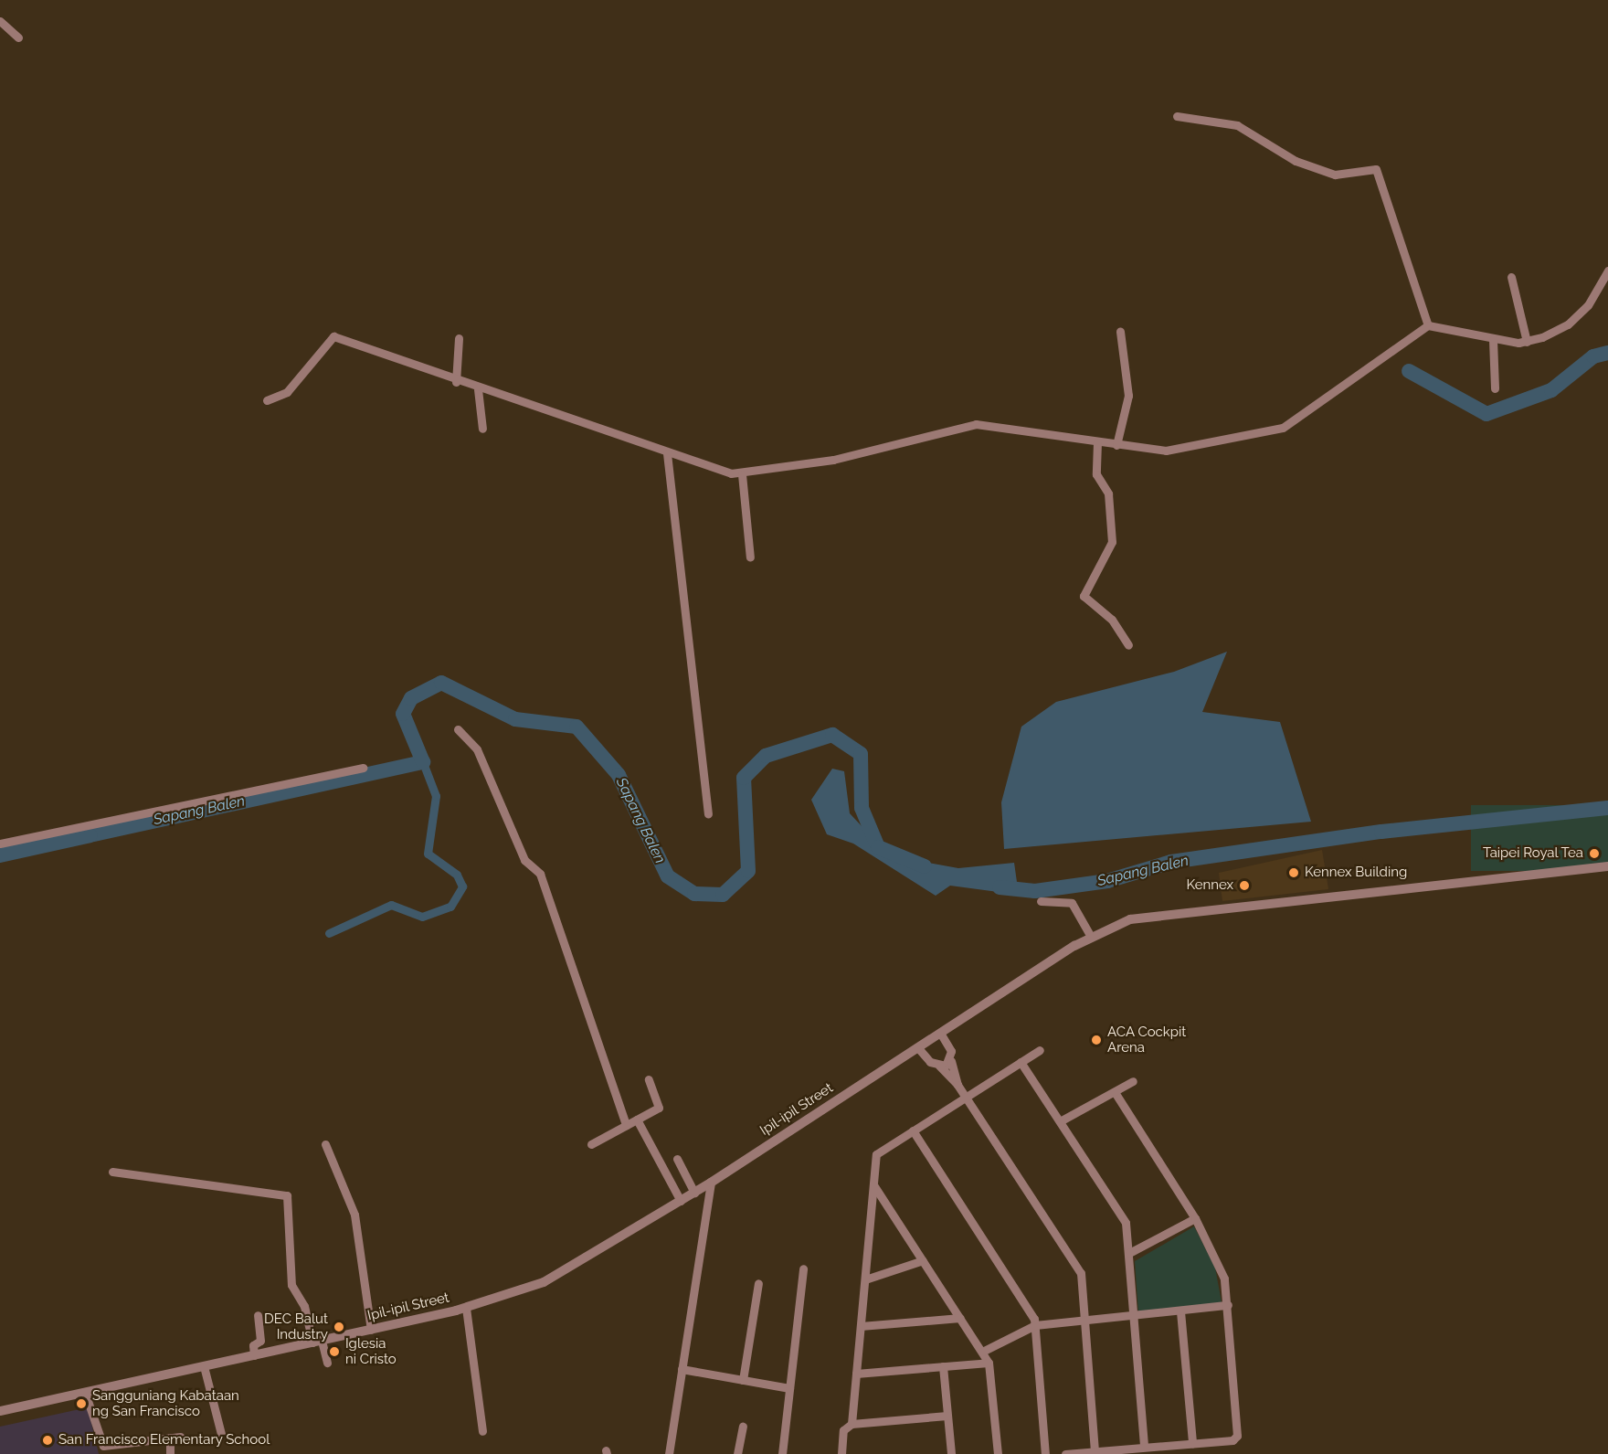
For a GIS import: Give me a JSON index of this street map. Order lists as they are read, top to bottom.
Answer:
{
  "streets": {
    "street": ["Ipil-ipil Street"]
  },
  "water": ["Sapang Balen"],
  "places": [
    "Taipei Royal Tea",
    "Kennex Building",
    "Kennex",
    "ACA Cockpit Arena",
    "DEC Balut Industry",
    "Iglesia ni Cristo",
    "Sangguniang Kabataan ng San Francisco",
    "San Francisco Elementary School"
  ]
}
